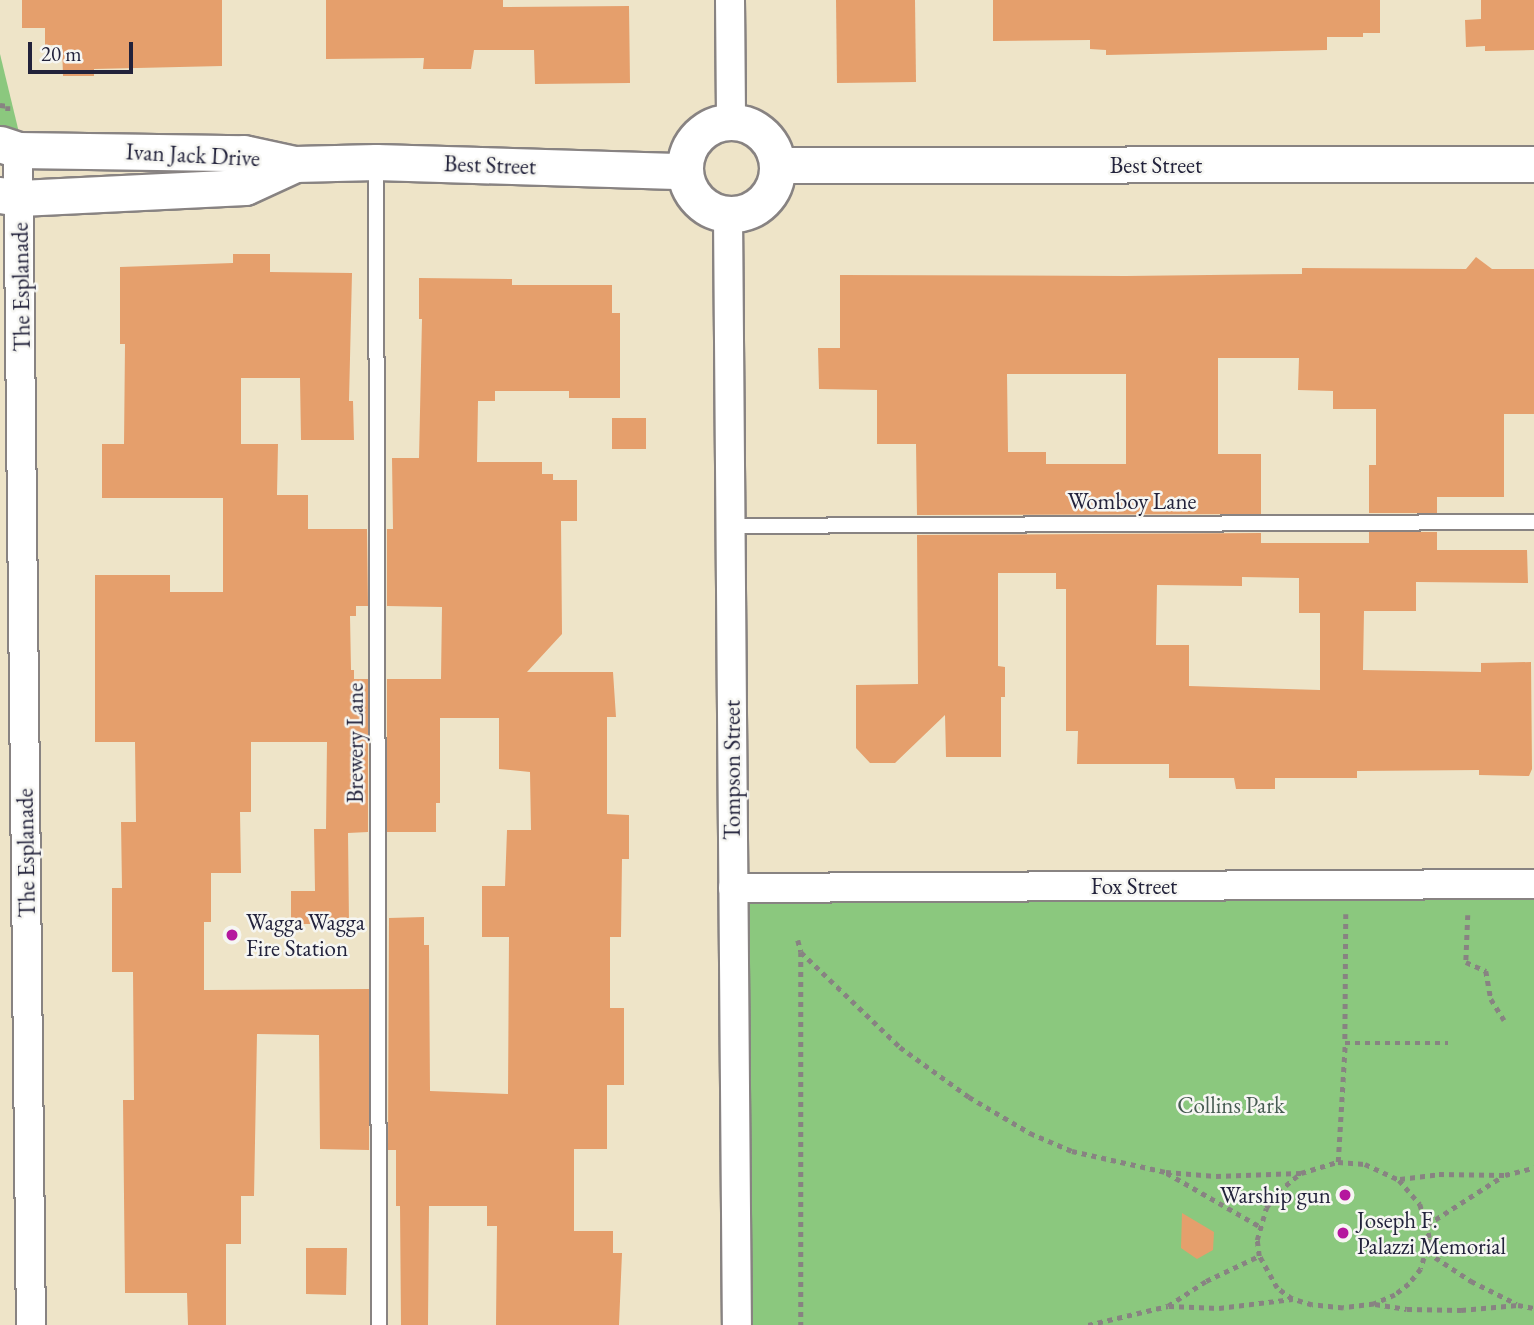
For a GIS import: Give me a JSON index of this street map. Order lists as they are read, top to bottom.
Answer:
{
  "streets": {
    "street": [
      "Ivan Jack Drive",
      "Best Street",
      "The Esplanade",
      "Tompson Street",
      "Fox Street"
    ],
    "lane": ["Womboy Lane", "Brewery Lane"]
  },
  "crossings": [
    ["Ivan Jack Drive", "Best Street"],
    ["Ivan Jack Drive", "The Esplanade"],
    ["Best Street", "Brewery Lane"],
    ["Best Street", "Tompson Street"],
    ["Womboy Lane", "Tompson Street"],
    ["Tompson Street", "Fox Street"]
  ],
  "parks": ["Collins Park"],
  "places": ["Wagga Wagga Fire Station", "Warship gun", "Joseph F. Palazzi Memorial"],
  "scale_bar": "20 m"
}
